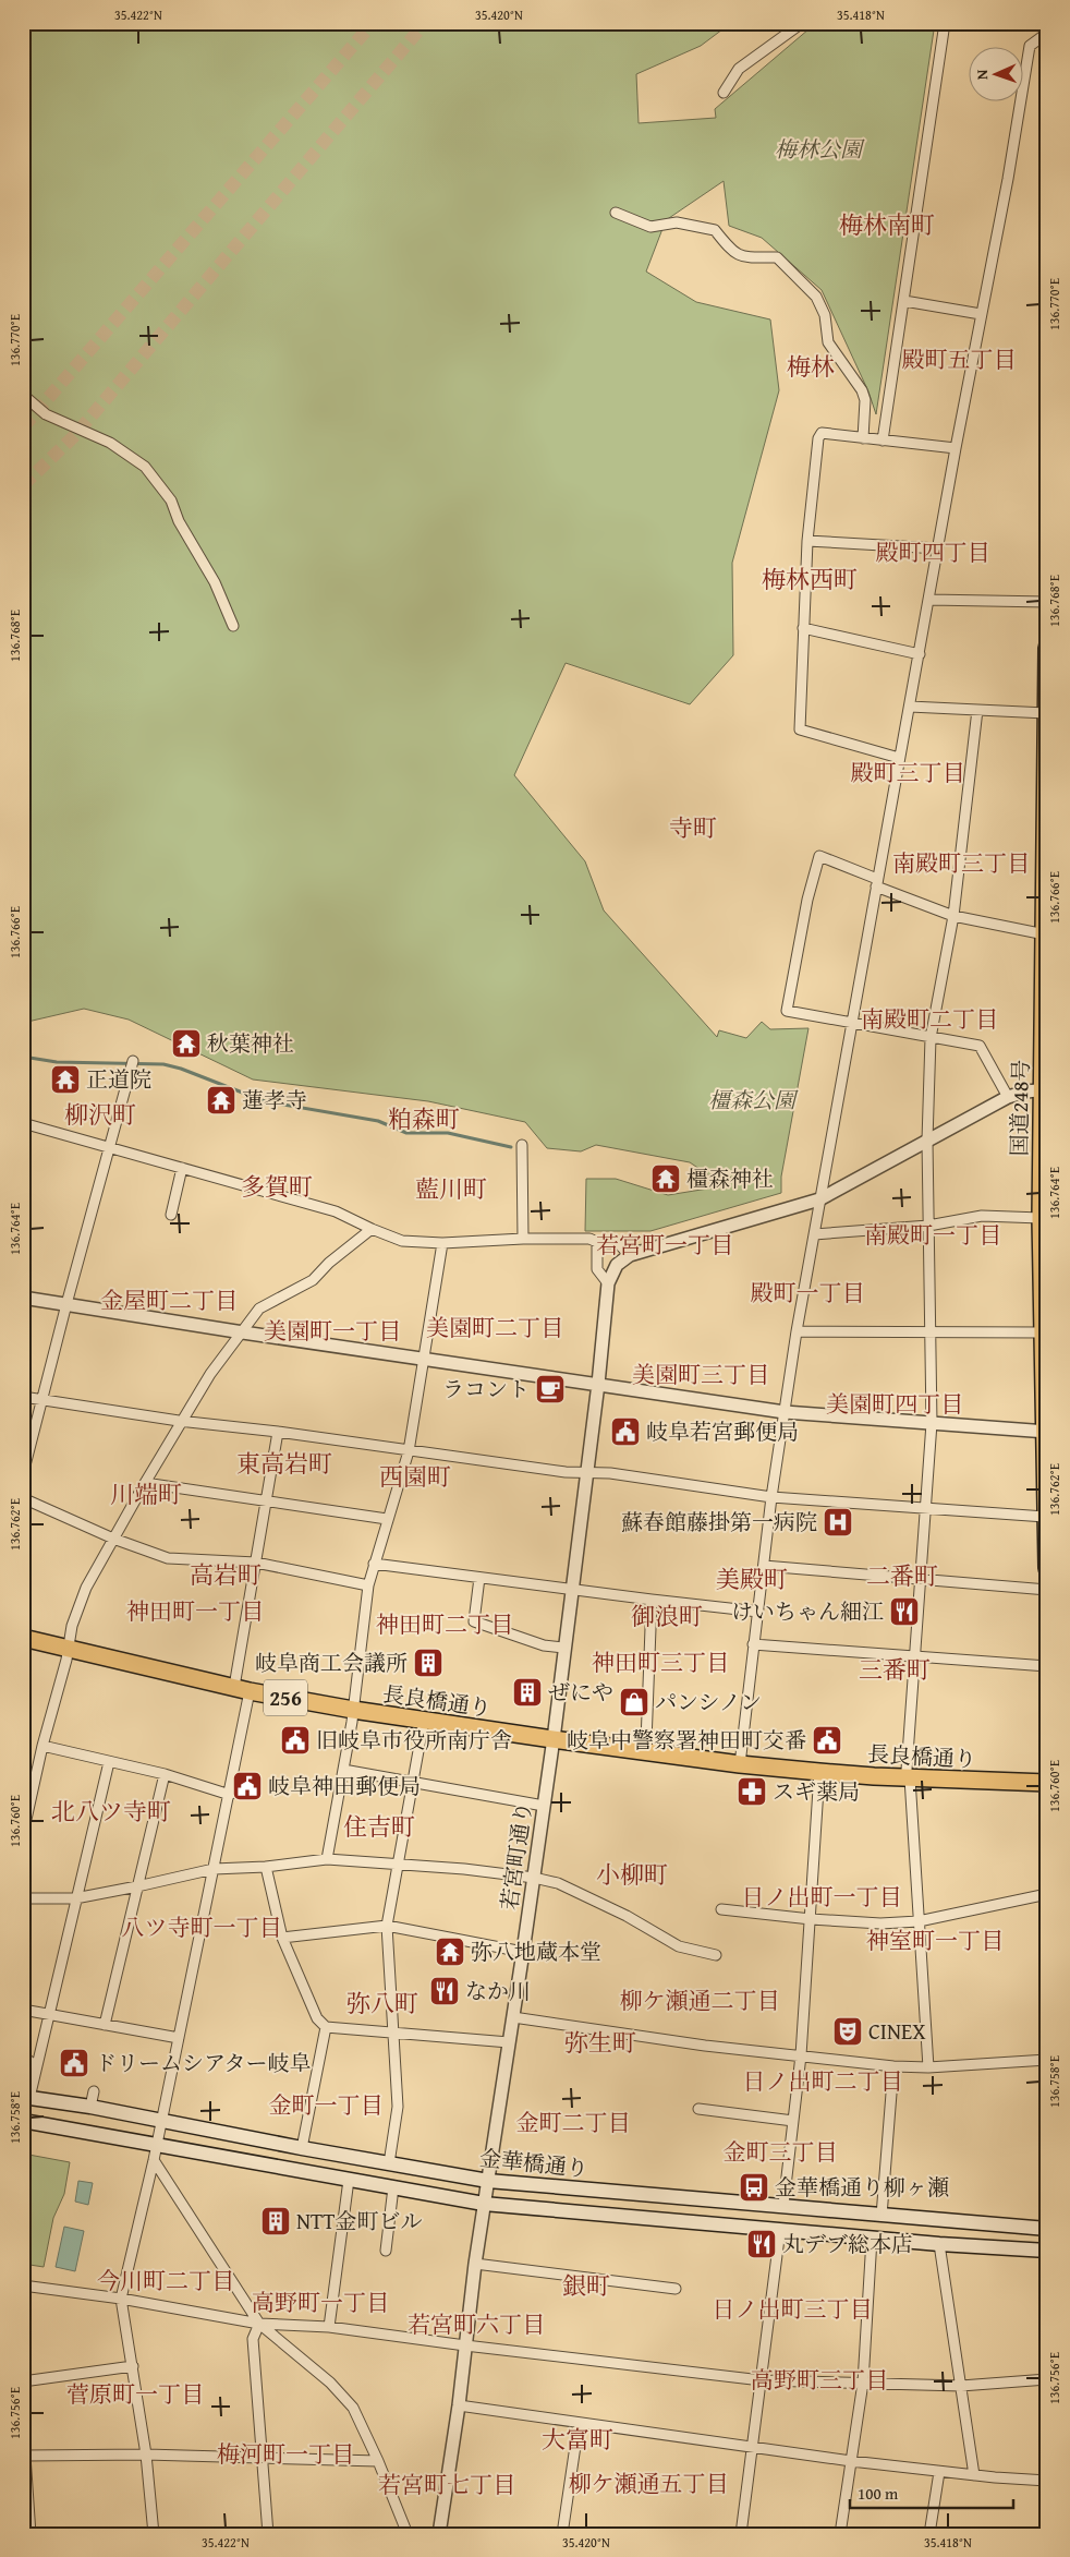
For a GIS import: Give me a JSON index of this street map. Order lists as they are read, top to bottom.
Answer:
{
  "streets": {
    "highway": ["国道248号", "256", "長良橋通り"],
    "main road": ["金華橋通り"],
    "street": ["若宮町通り"]
  },
  "crossings": [
    ["長良橋通り", "若宮町通り"],
    ["若宮町通り", "金華橋通り"]
  ],
  "districts": [
    "梅林南町",
    "殿町五丁目",
    "梅林",
    "殿町四丁目",
    "梅林西町",
    "殿町三丁目",
    "寺町",
    "南殿町三丁目",
    "南殿町二丁目",
    "柳沢町",
    "粕森町",
    "多賀町",
    "藍川町",
    "南殿町一丁目",
    "若宮町一丁目",
    "殿町一丁目",
    "金屋町二丁目",
    "美園町二丁目",
    "美園町一丁目",
    "美園町三丁目",
    "美園町四丁目",
    "東高岩町",
    "西園町",
    "川端町",
    "高岩町",
    "二番町",
    "美殿町",
    "神田町一丁目",
    "御浪町",
    "神田町二丁目",
    "神田町三丁目",
    "三番町",
    "北八ツ寺町",
    "住吉町",
    "小柳町",
    "日ノ出町一丁目",
    "八ツ寺町一丁目",
    "神室町一丁目",
    "柳ケ瀬通二丁目",
    "弥八町",
    "弥生町",
    "日ノ出町二丁目",
    "金町一丁目",
    "金町二丁目",
    "金町三丁目",
    "今川町二丁目",
    "銀町",
    "高野町一丁目",
    "日ノ出町三丁目",
    "若宮町六丁目",
    "高野町三丁目",
    "菅原町一丁目",
    "大富町",
    "梅河町一丁目",
    "柳ケ瀬通五丁目",
    "若宮町七丁目"
  ],
  "parks": ["梅林公園", "橿森公園"],
  "places": {
    "temple": [
      "秋葉神社",
      "正道院",
      "蓮孝寺",
      "橿森神社",
      "弥八地蔵本堂"
    ],
    "cafe": ["ラコント"],
    "public building": [
      "岐阜若宮郵便局",
      "旧岐阜市役所南庁舎",
      "岐阜中警察署神田町交番",
      "岐阜神田郵便局",
      "ドリームシアター岐阜"
    ],
    "hospital": ["蘇春館藤掛第一病院"],
    "restaurant": ["けいちゃん細江", "なか川", "丸デブ総本店"],
    "building": ["岐阜商工会議所", "ぜにや", "NTT金町ビル"],
    "shop": ["パンシノン"],
    "pharmacy": ["スギ薬局"],
    "theatre": ["CINEX"],
    "bus stop": ["金華橋通り柳ヶ瀬"]
  },
  "scale_bar": "100 m",
  "north": "left",
  "coordinates": [
    "35.422°N",
    "35.420°N",
    "35.418°N",
    "136.770°E",
    "136.768°E",
    "136.766°E",
    "136.764°E",
    "136.762°E",
    "136.760°E",
    "136.758°E",
    "136.756°E"
  ]
}
